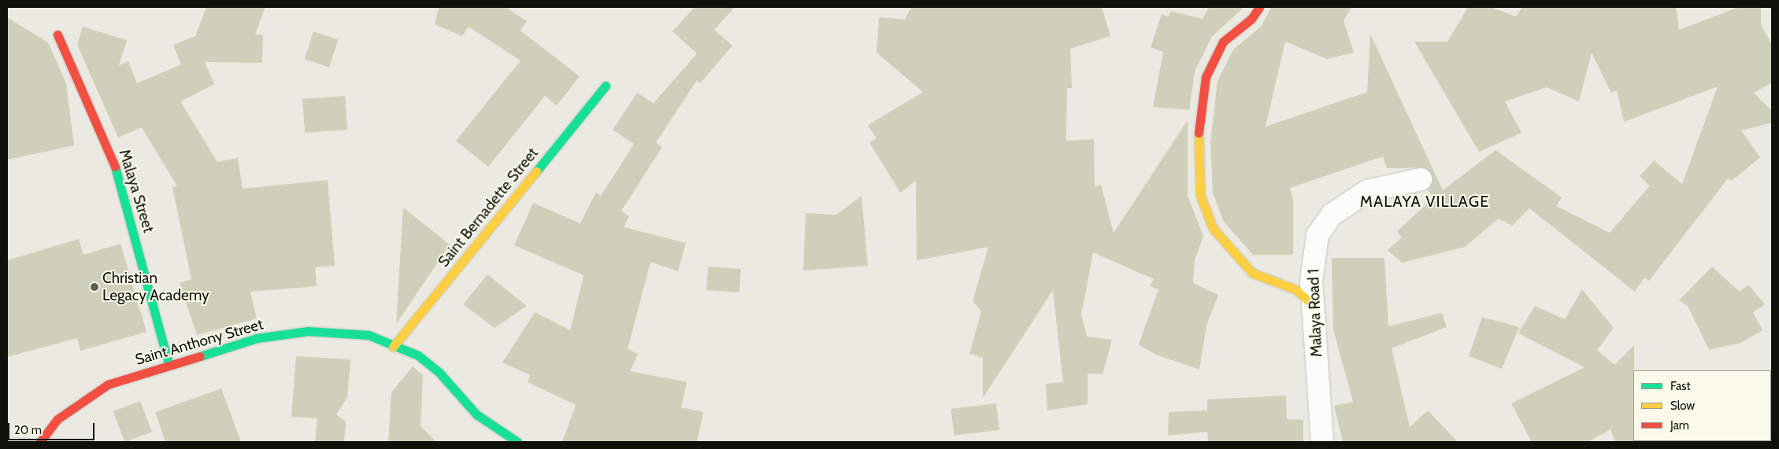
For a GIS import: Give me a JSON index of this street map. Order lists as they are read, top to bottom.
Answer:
{
  "streets": {
    "street": [
      "Malaya Street",
      "Saint Bernadette Street",
      "Malaya Road 1",
      "Saint Anthony Street"
    ]
  },
  "crossings": [
    ["Malaya Street", "Saint Anthony Street"],
    ["Saint Bernadette Street", "Saint Anthony Street"]
  ],
  "districts": ["MALAYA VILLAGE"],
  "places": ["Christian Legacy Academy"],
  "legend": ["Fast", "Slow", "Jam"],
  "scale_bar": "20 m"
}
